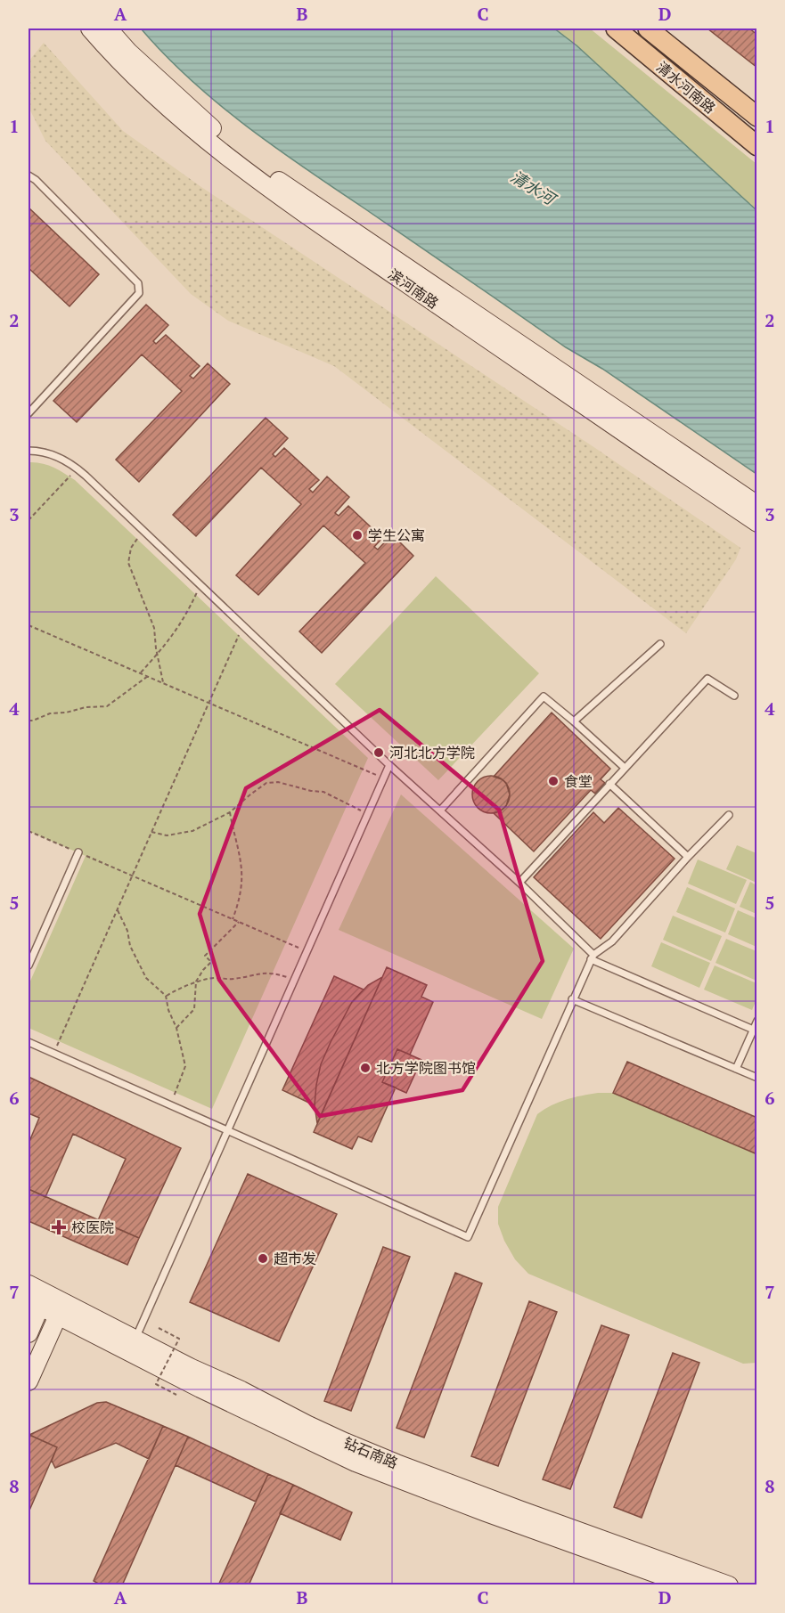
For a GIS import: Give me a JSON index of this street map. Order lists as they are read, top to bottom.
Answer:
{
  "streets": {
    "main road": ["清水河南路", "滨河南路", "钻石南路"]
  },
  "water": ["清水河"],
  "places": {
    "other": [
      "学生公寓",
      "河北北方学院",
      "食堂",
      "北方学院图书馆",
      "超市发"
    ],
    "health": ["校医院"]
  },
  "grid": {
    "columns": [
      "A",
      "B",
      "C",
      "D"
    ],
    "rows": [
      "1",
      "2",
      "3",
      "4",
      "5",
      "6",
      "7",
      "8"
    ]
  }
}
